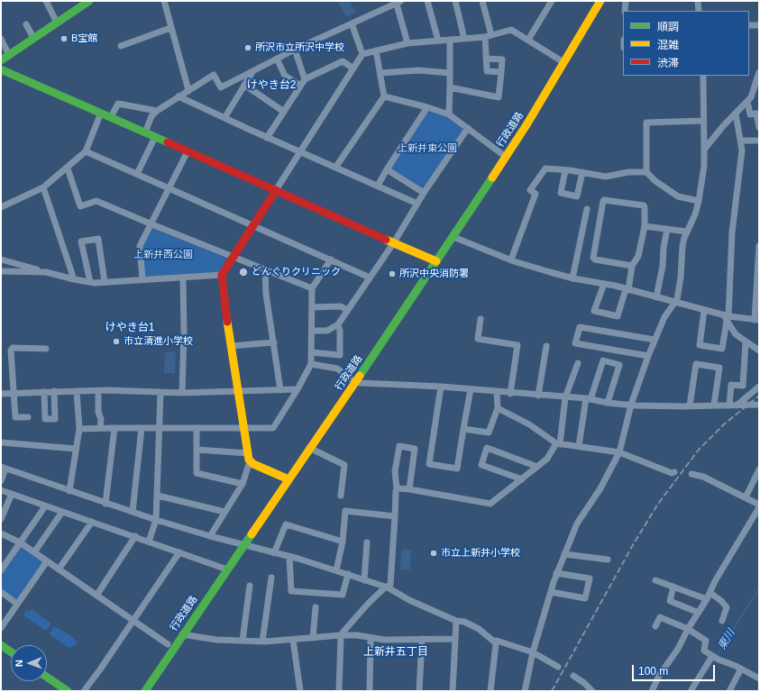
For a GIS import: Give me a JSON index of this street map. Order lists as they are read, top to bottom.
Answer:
{
  "streets": {
    "main road": ["行政道路"]
  },
  "districts": ["けやき台2", "けやき台1", "上新井五丁目"],
  "water": ["東川"],
  "parks": ["上新井東公園", "上新井西公園"],
  "places": [
    "B宝館",
    "所沢市立所沢中学校",
    "どんぐりクリニック",
    "所沢中央消防署",
    "市立清進小学校",
    "市立上新井小学校"
  ],
  "legend": ["順調", "混雑", "渋滞"],
  "scale_bar": "100 m",
  "north": "left"
}
